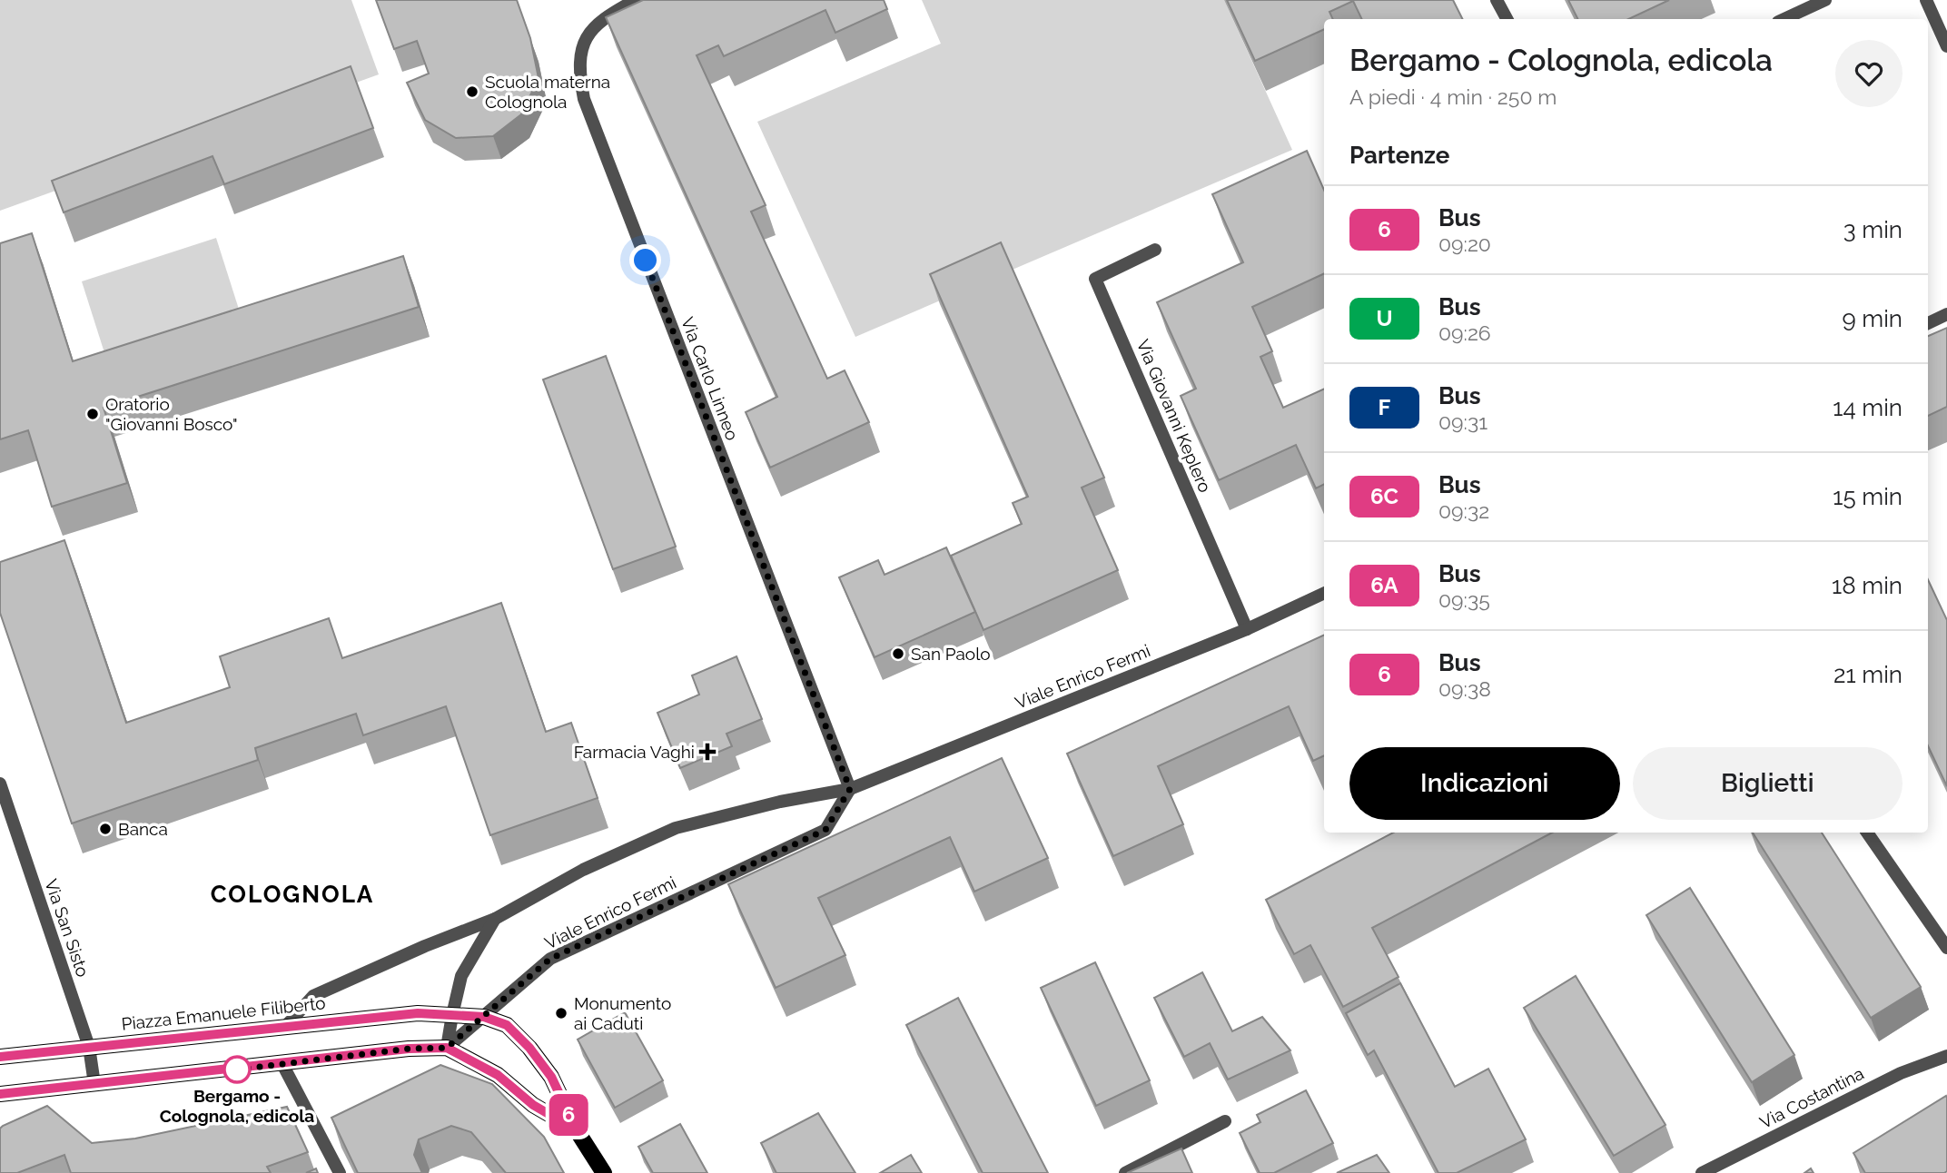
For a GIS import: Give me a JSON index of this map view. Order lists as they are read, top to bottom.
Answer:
{
  "streets": {
    "main road": ["Piazza Emanuele Filiberto"],
    "street": [
      "Via Carlo Linneo",
      "Via Giovanni Keplero",
      "Viale Enrico Fermi",
      "Via San Sisto",
      "Via Costantina"
    ]
  },
  "crossings": [
    ["Via Carlo Linneo", "Viale Enrico Fermi"],
    ["Via Giovanni Keplero", "Viale Enrico Fermi"],
    ["Viale Enrico Fermi", "Piazza Emanuele Filiberto"],
    ["Via San Sisto", "Piazza Emanuele Filiberto"]
  ],
  "districts": ["COLOGNOLA"],
  "places": {
    "other": [
      "Scuola materna Colognola",
      "Oratorio \"Giovanni Bosco\"",
      "San Paolo",
      "Banca",
      "Monumento ai Caduti",
      "Bergamo - Colognola, edicola"
    ],
    "health": ["Farmacia Vaghi"]
  },
  "lines": ["bus line 6"],
  "page": {
    "on_map": "6",
    "heading": [
      ["Bergamo - Colognola, edicola", "A piedi · 4 min · 250 m"],
      "Partenze"
    ],
    "list": [
      {
        "mark": "6",
        "name": "Bus",
        "note": "09:20",
        "value": "3 min"
      },
      {
        "mark": "U",
        "name": "Bus",
        "note": "09:26",
        "value": "9 min"
      },
      {
        "mark": "F",
        "name": "Bus",
        "note": "09:31",
        "value": "14 min"
      },
      {
        "mark": "6C",
        "name": "Bus",
        "note": "09:32",
        "value": "15 min"
      },
      {
        "mark": "6A",
        "name": "Bus",
        "note": "09:35",
        "value": "18 min"
      },
      {
        "mark": "6",
        "name": "Bus",
        "note": "09:38",
        "value": "21 min"
      }
    ],
    "buttons": ["Indicazioni", "Biglietti"]
  }
}
